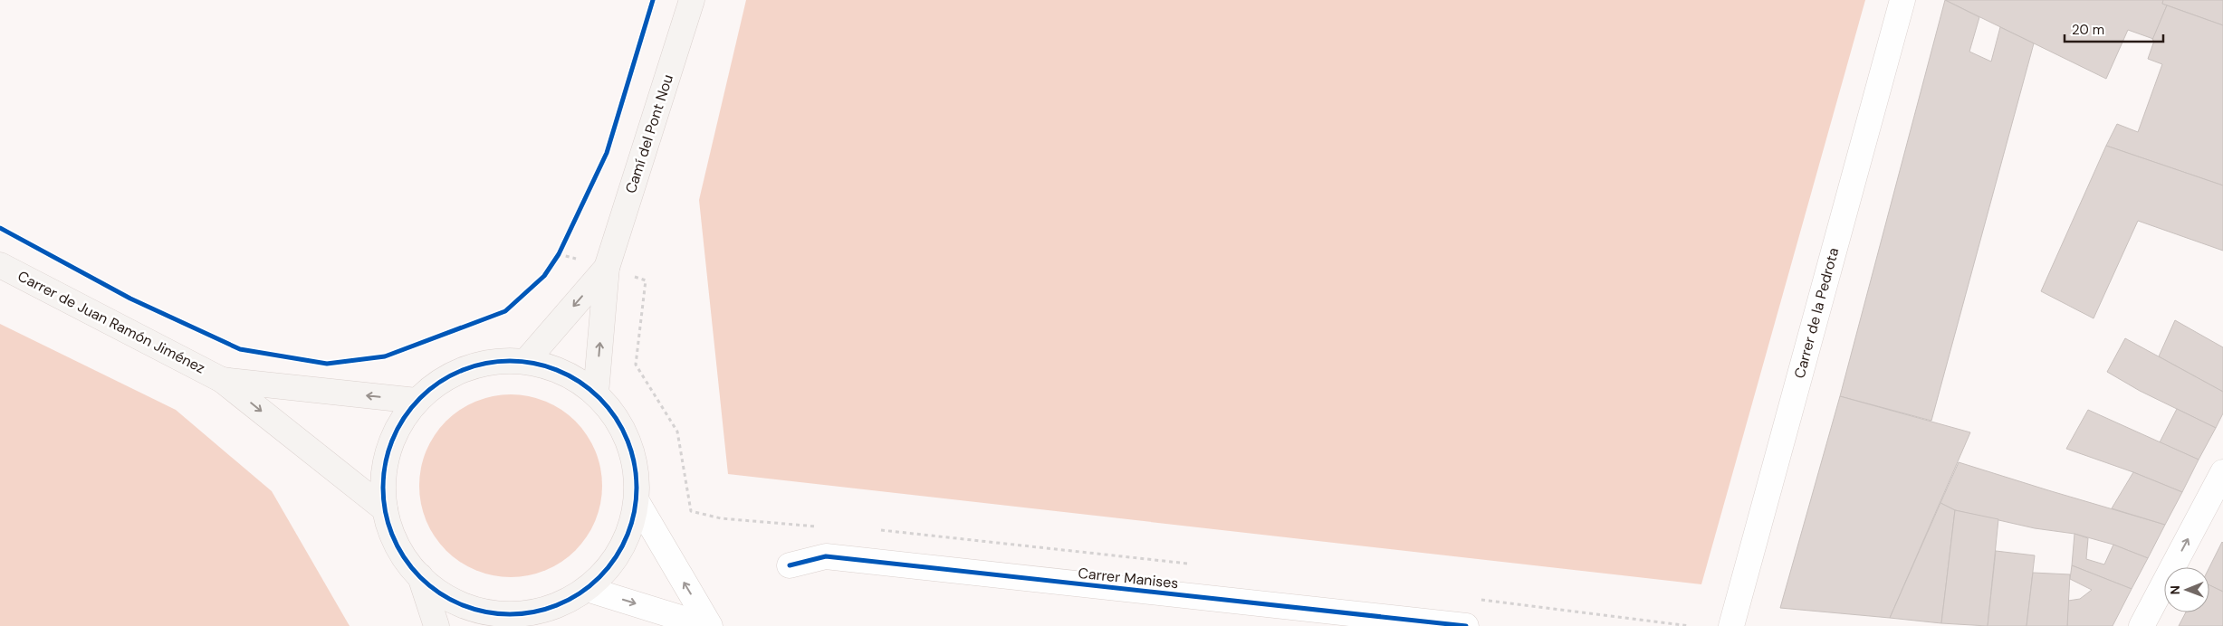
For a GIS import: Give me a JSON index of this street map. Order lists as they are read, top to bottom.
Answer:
{
  "streets": {
    "street": [
      "Camí del Pont Nou",
      "Carrer de la Pedrota",
      "Carrer de Juan Ramón Jiménez",
      "Carrer Manises"
    ]
  },
  "scale_bar": "20 m",
  "north": "left"
}
